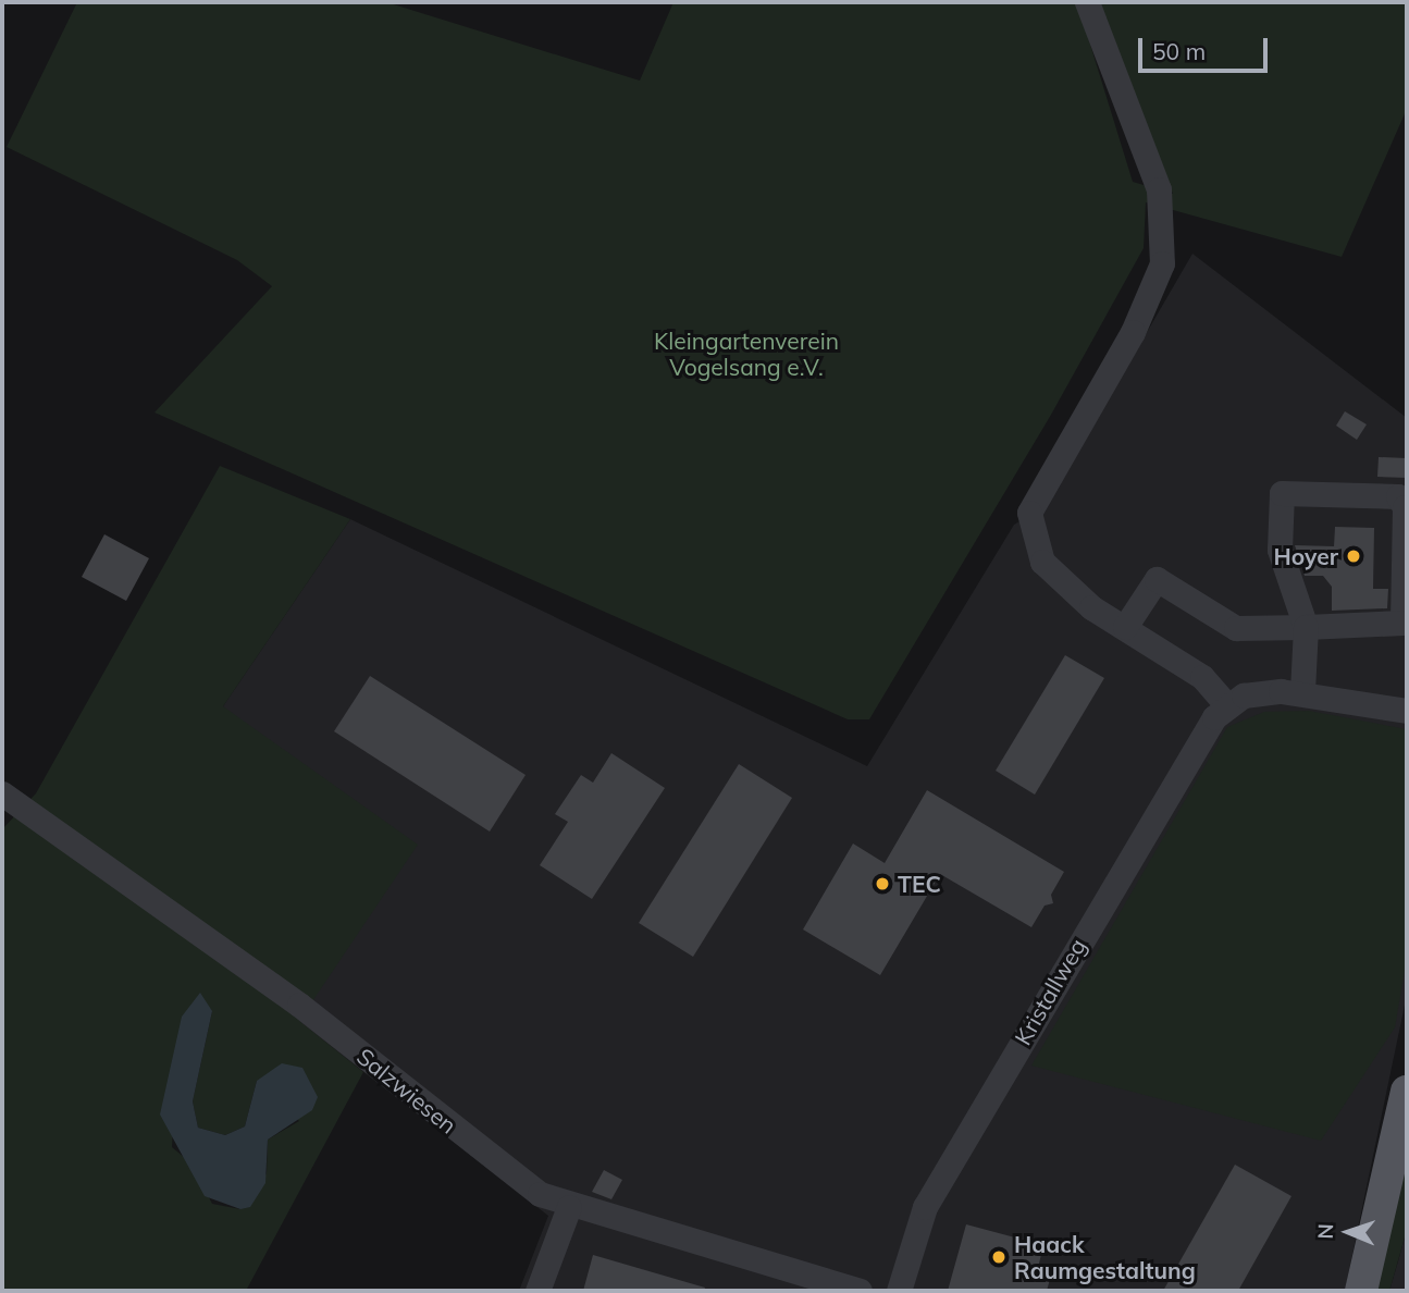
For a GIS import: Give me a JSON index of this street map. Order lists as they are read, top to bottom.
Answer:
{
  "streets": {
    "street": ["Kristallweg", "Salzwiesen"]
  },
  "parks": ["Kleingartenverein Vogelsang e.V."],
  "places": ["Hoyer", "TEC", "Haack Raumgestaltung"],
  "scale_bar": "50 m",
  "north": "left"
}
